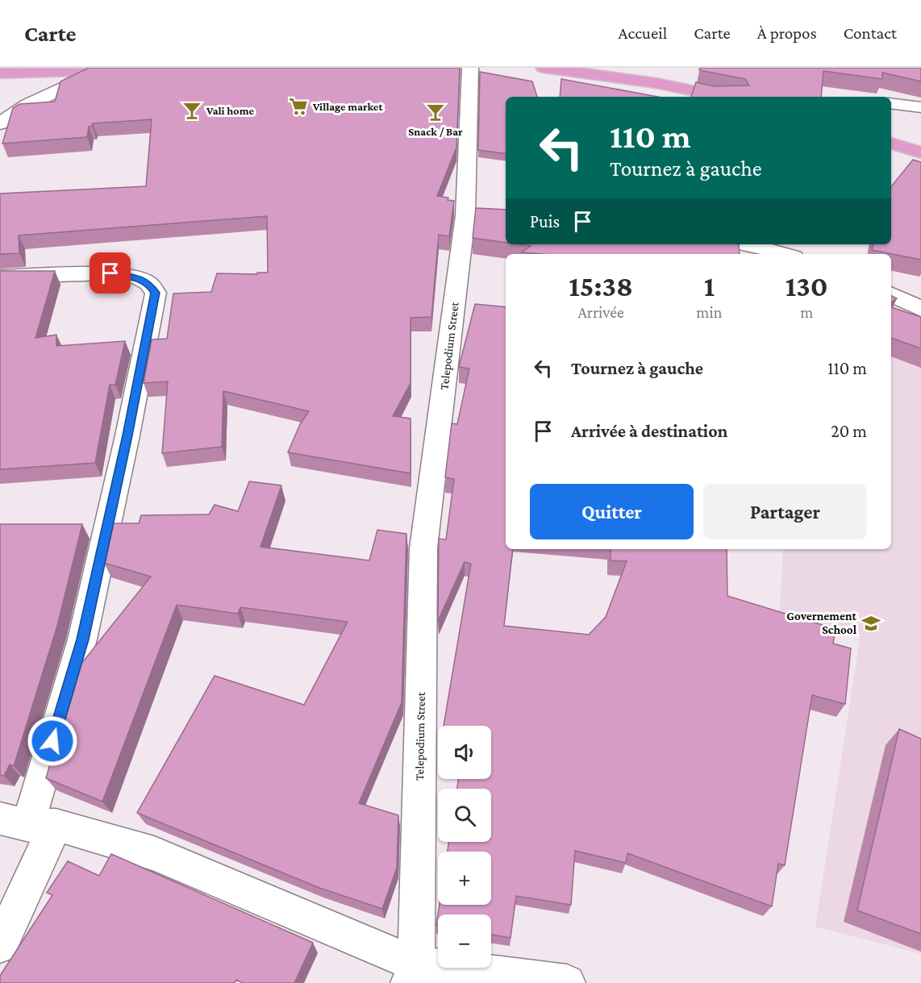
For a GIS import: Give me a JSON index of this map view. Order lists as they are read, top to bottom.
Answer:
{
  "streets": {
    "street": ["Telepodium Street"]
  },
  "places": {
    "supermarket": ["Village market"],
    "bar": ["Vali home", "Snack / Bar"],
    "school or university": ["Governement School"]
  },
  "page": {
    "header": "Carte",
    "nav": [
      "Accueil",
      "Carte",
      "À propos",
      "Contact"
    ],
    "turn": ["110 m", "Tournez à gauche"],
    "then": "Puis",
    "eta": [
      "15:38",
      "Arrivée",
      "1",
      "min",
      "130",
      "m"
    ],
    "list": [
      {
        "name": "Tournez à gauche",
        "value": "110 m"
      },
      {
        "name": "Arrivée à destination",
        "value": "20 m"
      }
    ],
    "buttons": ["Quitter", "Partager"],
    "map_buttons": ["+", "−"]
  }
}
